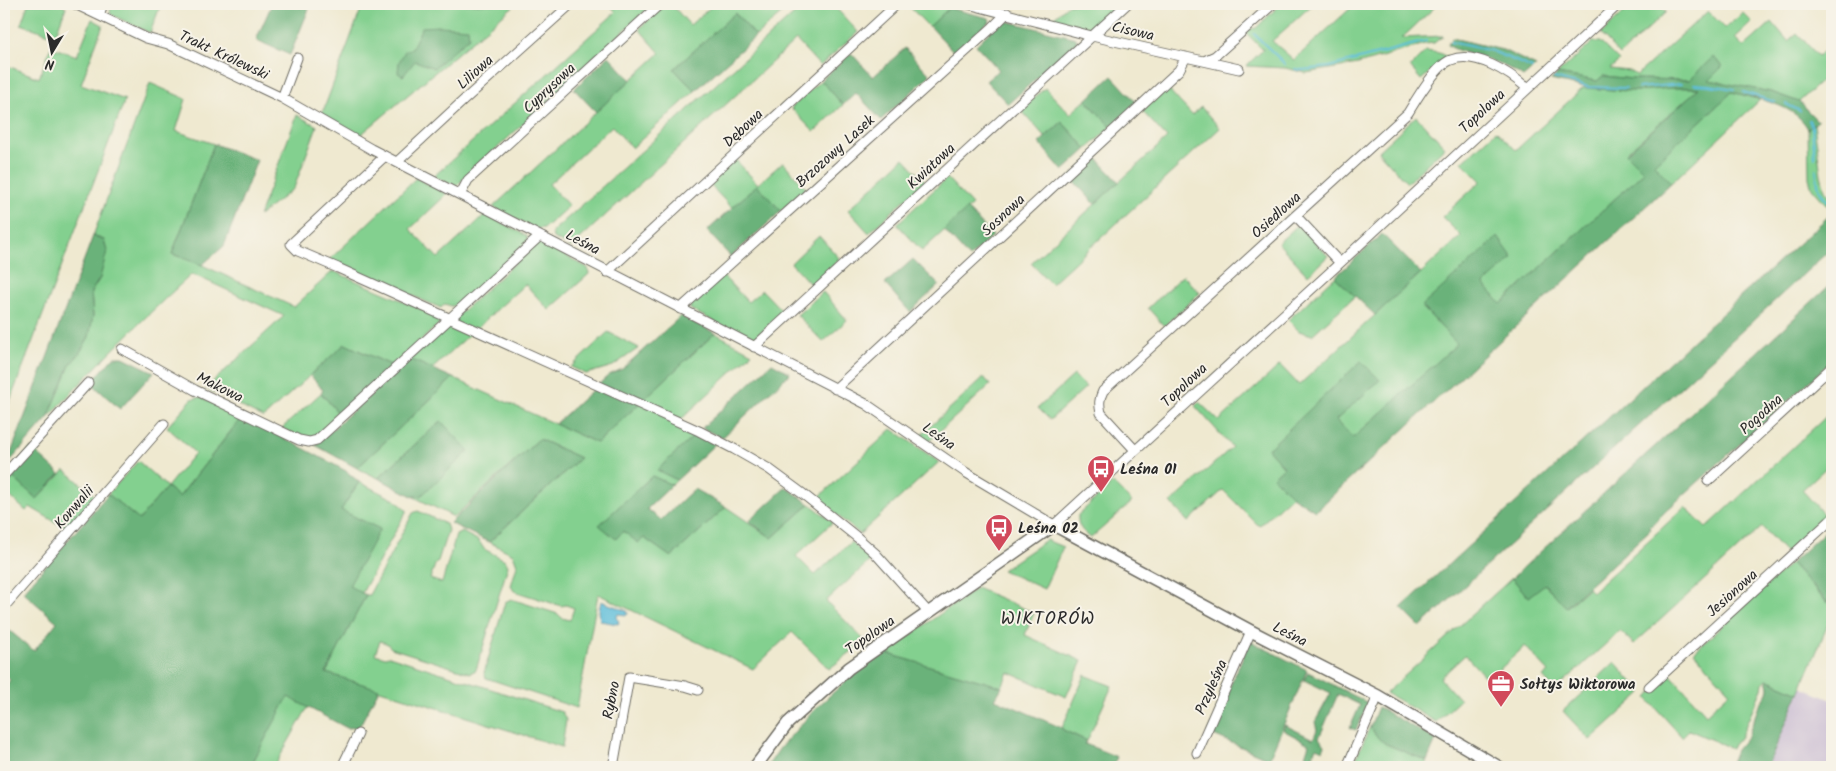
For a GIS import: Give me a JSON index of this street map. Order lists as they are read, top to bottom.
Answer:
{
  "streets": {
    "street": [
      "Cisowa",
      "Trakt Królewski",
      "Liliowa",
      "Cyprysowa",
      "Topolowa",
      "Dębowa",
      "Brzozowy Lasek",
      "Kwiatowa",
      "Sosnowa",
      "Osiedlowa",
      "Leśna",
      "Makowa",
      "Pogodna",
      "Konwalii",
      "Jesionowa",
      "Przyleśna",
      "Rybno"
    ]
  },
  "crossings": [
    ["Cisowa", "Brzozowy Lasek"],
    ["Cisowa", "Kwiatowa"],
    ["Cisowa", "Sosnowa"],
    ["Trakt Królewski", "Leśna"],
    ["Liliowa", "Leśna"],
    ["Cyprysowa", "Leśna"],
    ["Topolowa", "Osiedlowa"],
    ["Topolowa", "Leśna"],
    ["Dębowa", "Leśna"],
    ["Brzozowy Lasek", "Leśna"],
    ["Kwiatowa", "Leśna"],
    ["Sosnowa", "Leśna"],
    ["Leśna", "Przyleśna"]
  ],
  "districts": ["WIKTORÓW"],
  "places": {
    "bus stop": ["Leśna 01", "Leśna 02"],
    "office": ["Sołtys Wiktorowa"]
  },
  "north": "bottom"
}
